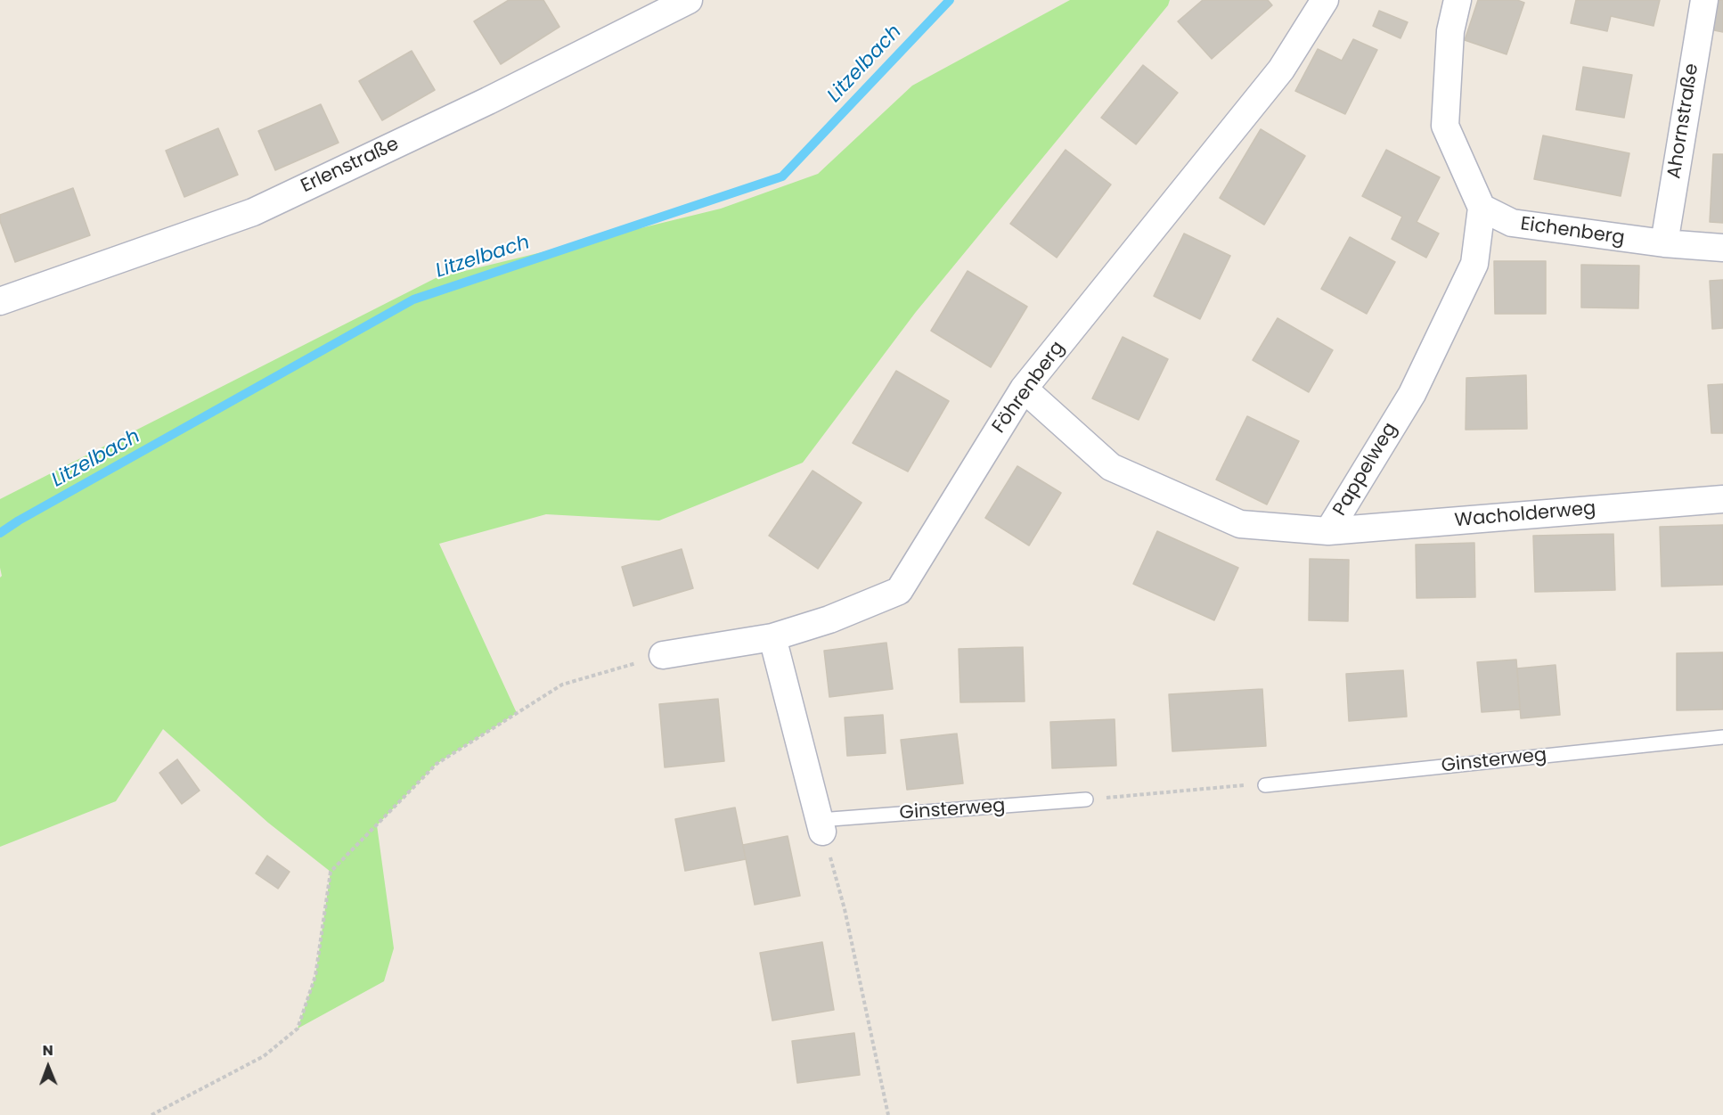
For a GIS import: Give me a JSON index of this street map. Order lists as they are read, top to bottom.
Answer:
{
  "streets": {
    "street": [
      "Ahornstraße",
      "Erlenstraße",
      "Eichenberg",
      "Föhrenberg",
      "Pappelweg",
      "Wacholderweg"
    ],
    "lane": ["Ginsterweg"]
  },
  "crossings": [
    ["Ahornstraße", "Eichenberg"],
    ["Eichenberg", "Pappelweg"],
    ["Föhrenberg", "Pappelweg"],
    ["Pappelweg", "Wacholderweg"]
  ],
  "water": ["Litzelbach"],
  "north": "top"
}
